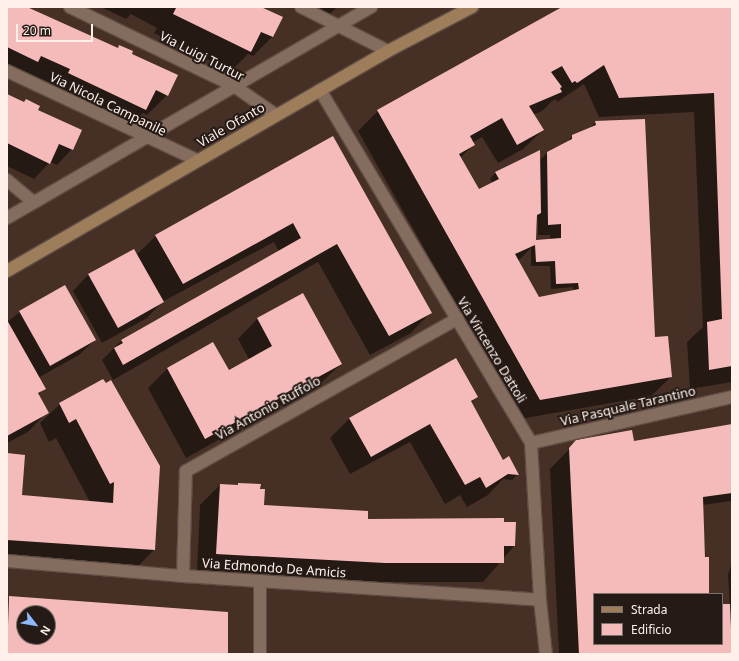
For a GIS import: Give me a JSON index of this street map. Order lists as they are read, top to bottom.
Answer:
{
  "streets": {
    "main road": ["Viale Ofanto"],
    "street": [
      "Via Luigi Turtur",
      "Via Nicola Campanile",
      "Via Vincenzo Dattoli",
      "Via Pasquale Tarantino",
      "Via Antonio Ruffolo",
      "Via Edmondo De Amicis"
    ]
  },
  "crossings": [
    ["Via Luigi Turtur", "Viale Ofanto"],
    ["Via Nicola Campanile", "Viale Ofanto"],
    ["Viale Ofanto", "Via Vincenzo Dattoli"],
    ["Via Vincenzo Dattoli", "Via Pasquale Tarantino"],
    ["Via Vincenzo Dattoli", "Via Antonio Ruffolo"],
    ["Via Vincenzo Dattoli", "Via Edmondo De Amicis"],
    ["Via Antonio Ruffolo", "Via Edmondo De Amicis"]
  ],
  "legend": ["Strada", "Edificio"],
  "scale_bar": "20 m",
  "north": "bottom right"
}
